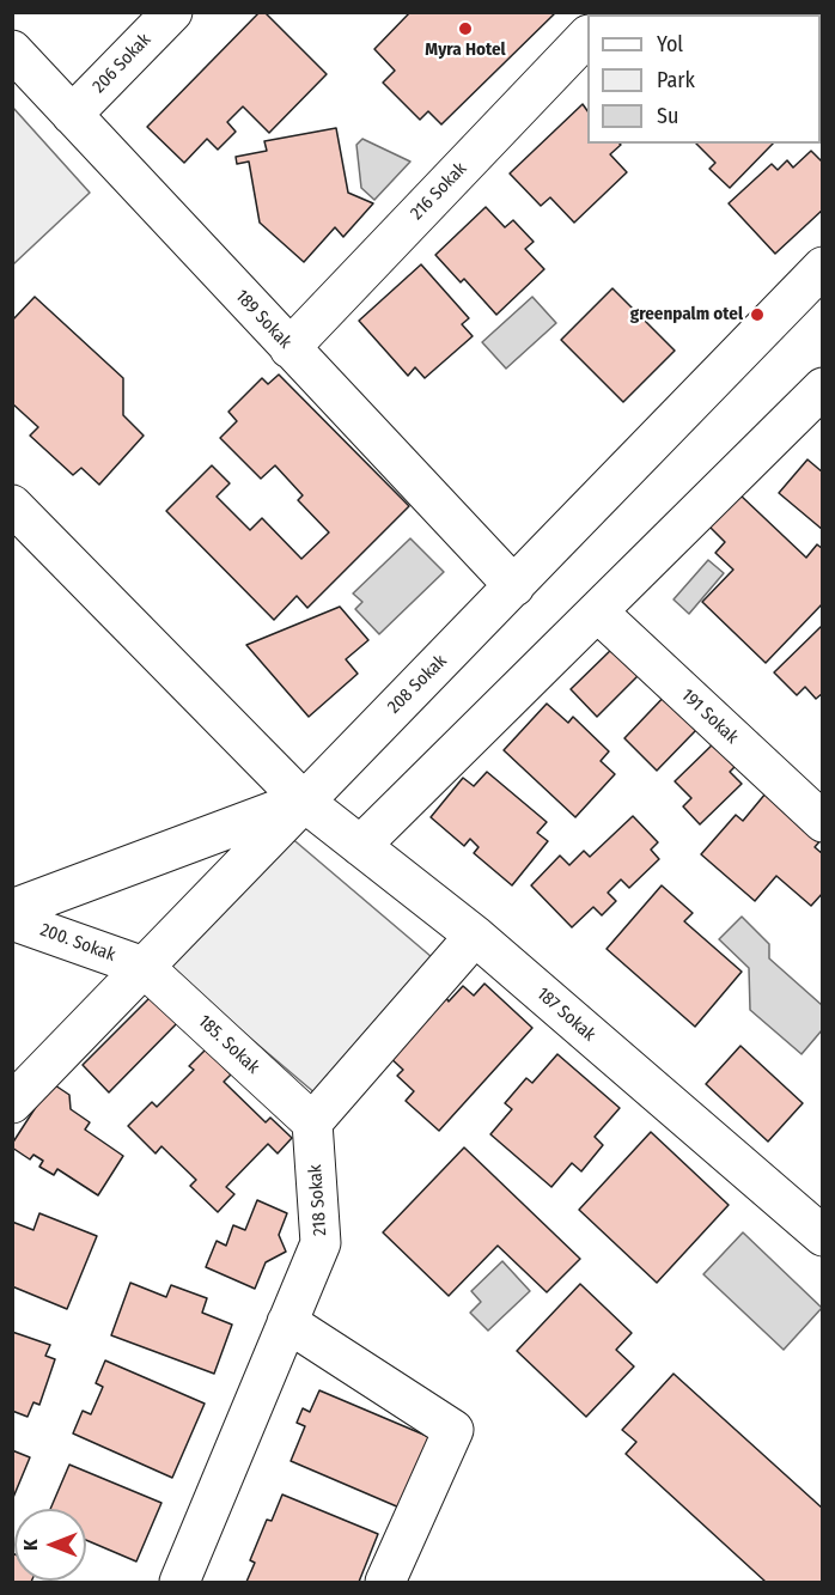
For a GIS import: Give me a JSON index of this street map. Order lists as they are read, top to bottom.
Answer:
{
  "streets": {
    "street": [
      "206 Sokak",
      "216 Sokak",
      "189 Sokak",
      "208 Sokak",
      "191 Sokak",
      "200. Sokak",
      "187 Sokak",
      "185. Sokak",
      "218 Sokak"
    ]
  },
  "crossings": [
    ["206 Sokak", "189 Sokak"],
    ["216 Sokak", "189 Sokak"],
    ["189 Sokak", "208 Sokak"],
    ["208 Sokak", "200. Sokak"],
    ["208 Sokak", "187 Sokak"],
    ["208 Sokak", "185. Sokak"],
    ["200. Sokak", "185. Sokak"],
    ["185. Sokak", "218 Sokak"]
  ],
  "places": ["Myra Hotel", "greenpalm otel"],
  "legend": ["Yol", "Park", "Su"],
  "north": "left"
}
